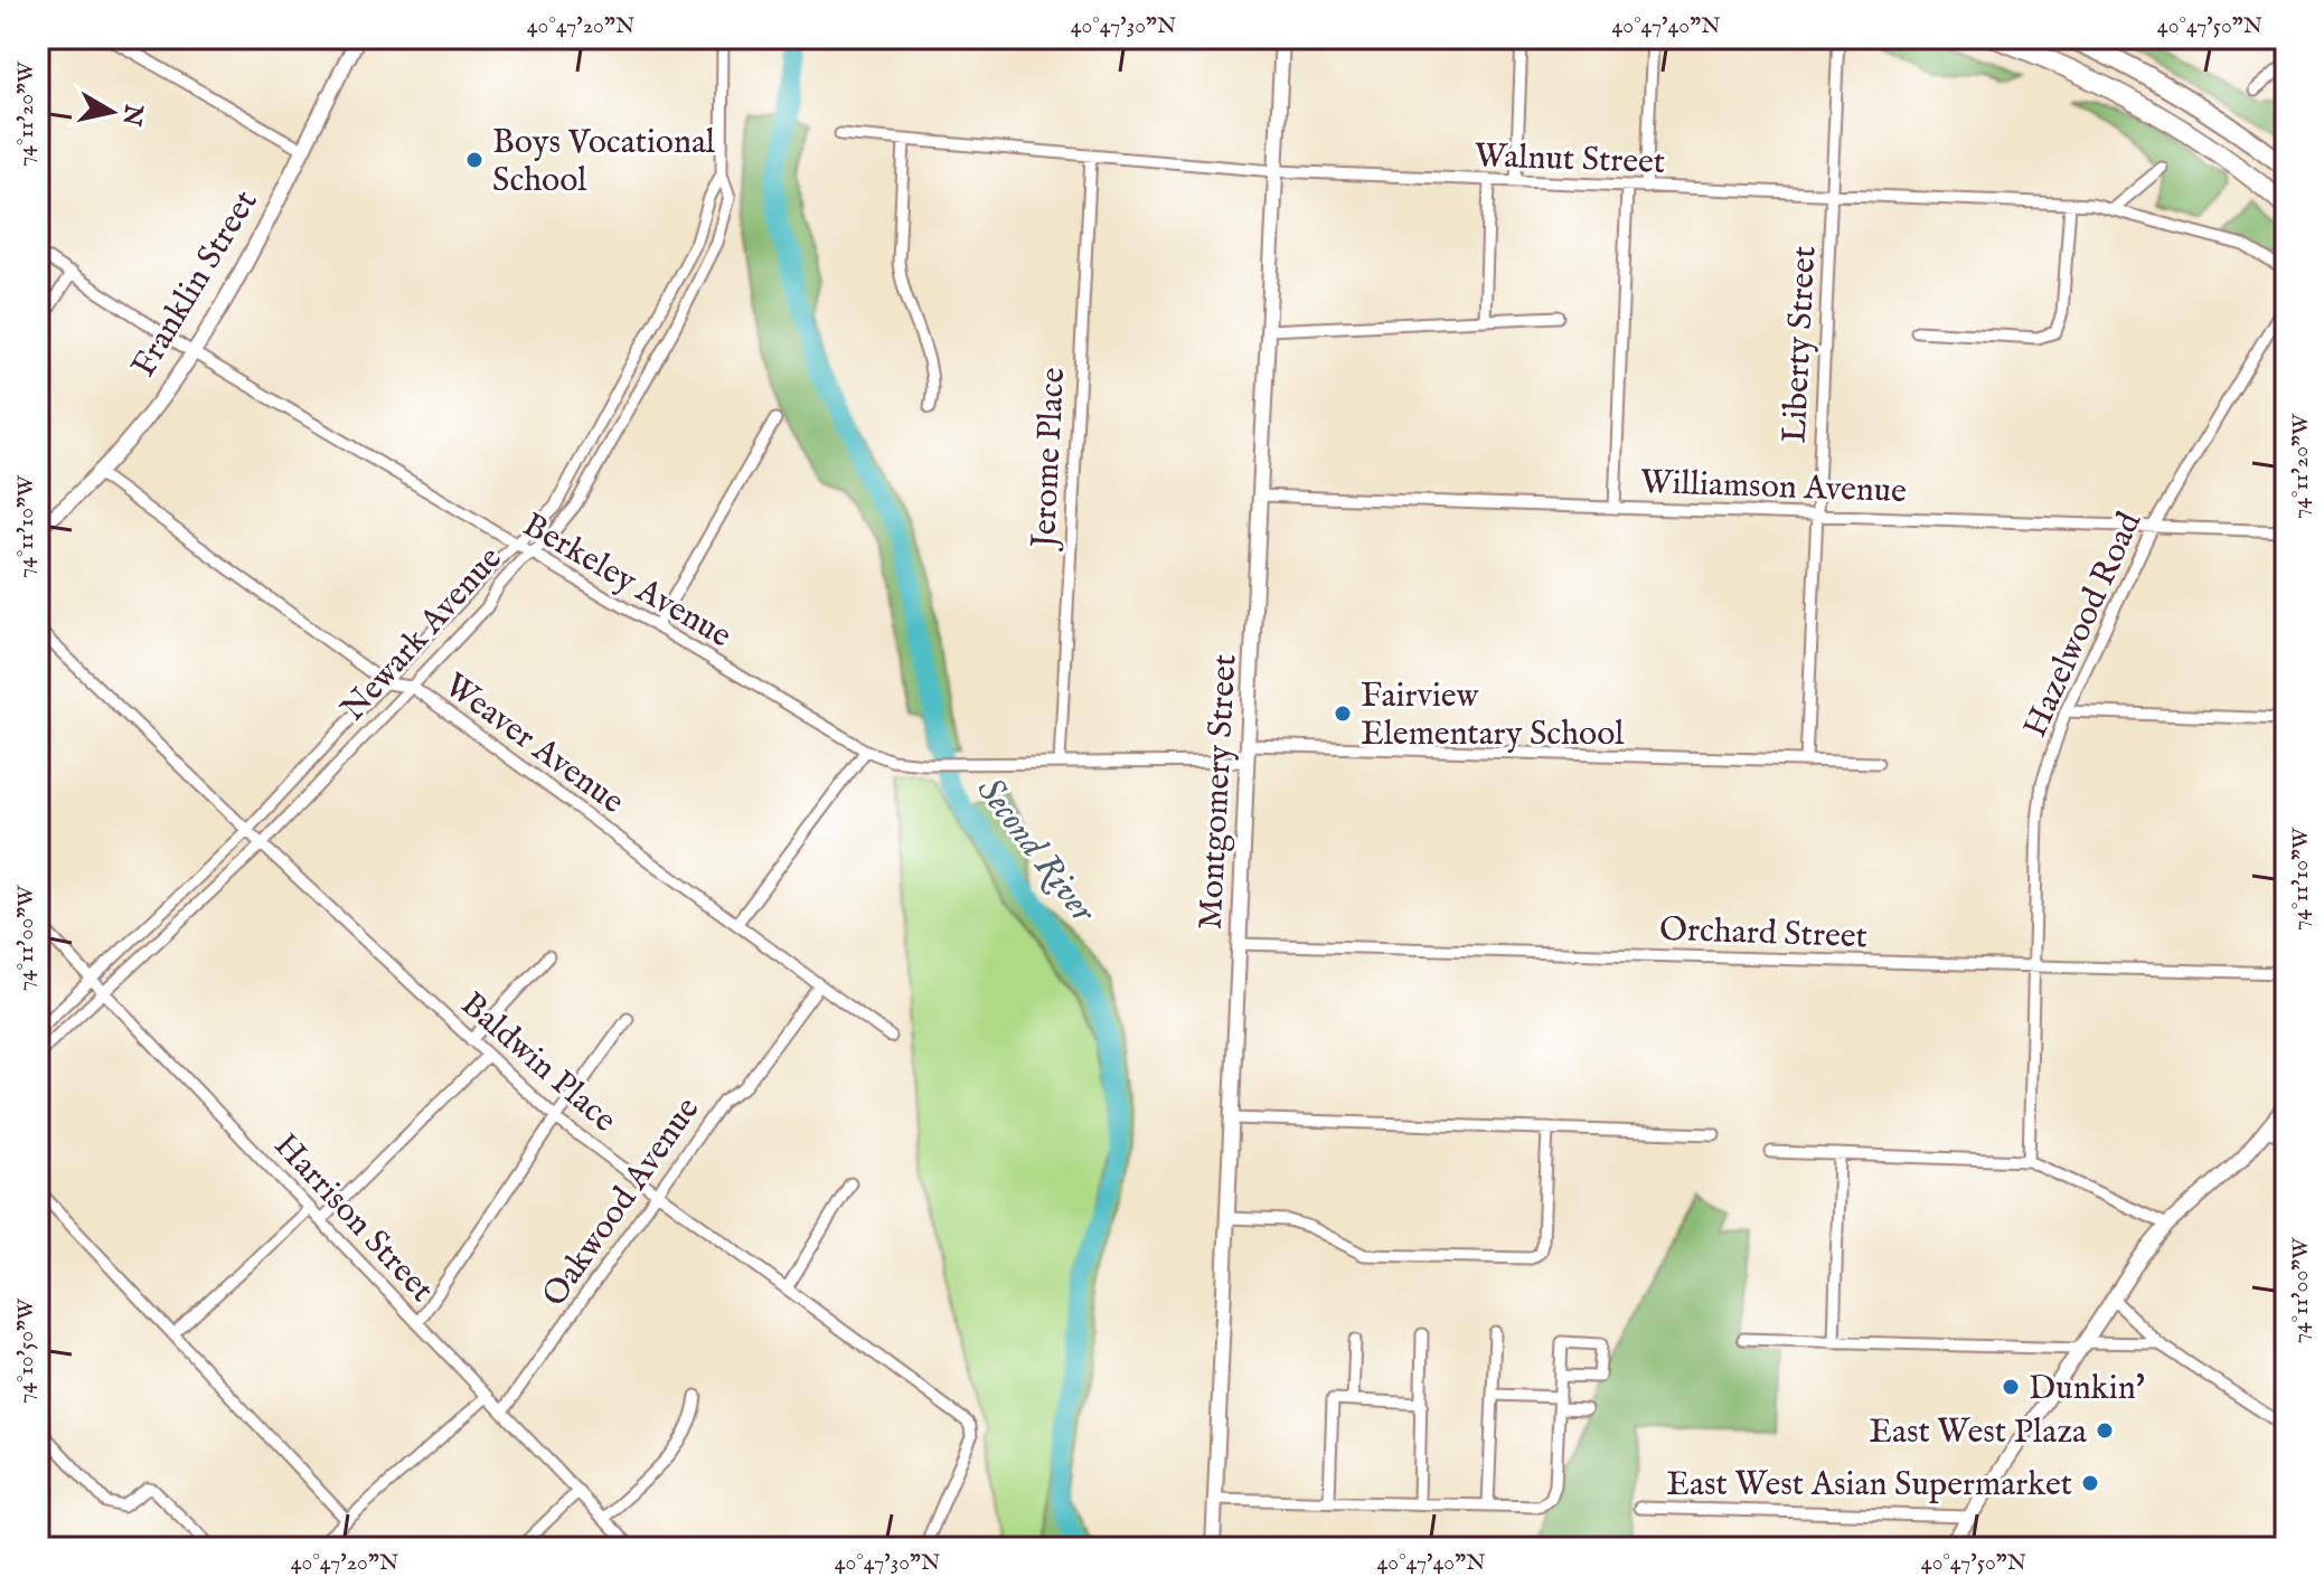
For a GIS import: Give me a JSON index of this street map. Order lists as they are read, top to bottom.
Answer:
{
  "streets": {
    "street": [
      "Walnut Street",
      "Franklin Street",
      "Liberty Street",
      "Jerome Place",
      "Williamson Avenue",
      "Berkeley Avenue",
      "Hazelwood Road",
      "Newark Avenue",
      "Weaver Avenue",
      "Montgomery Street",
      "Orchard Street",
      "Baldwin Place",
      "Oakwood Avenue",
      "Harrison Street"
    ]
  },
  "crossings": [
    ["Walnut Street", "Liberty Street"],
    ["Walnut Street", "Jerome Place"],
    ["Walnut Street", "Montgomery Street"],
    ["Franklin Street", "Berkeley Avenue"],
    ["Franklin Street", "Weaver Avenue"],
    ["Liberty Street", "Williamson Avenue"],
    ["Jerome Place", "Berkeley Avenue"],
    ["Williamson Avenue", "Hazelwood Road"],
    ["Williamson Avenue", "Montgomery Street"],
    ["Berkeley Avenue", "Newark Avenue"],
    ["Berkeley Avenue", "Montgomery Street"],
    ["Hazelwood Road", "Orchard Street"],
    ["Newark Avenue", "Weaver Avenue"],
    ["Newark Avenue", "Baldwin Place"],
    ["Newark Avenue", "Harrison Street"],
    ["Weaver Avenue", "Oakwood Avenue"],
    ["Montgomery Street", "Orchard Street"],
    ["Baldwin Place", "Oakwood Avenue"],
    ["Oakwood Avenue", "Harrison Street"]
  ],
  "water": ["Second River"],
  "places": [
    "Boys Vocational School",
    "Fairview Elementary School",
    "Dunkin'",
    "East West Plaza",
    "East West Asian Supermarket"
  ],
  "north": "right",
  "coordinates": [
    "40°47'20\"N",
    "40°47'30\"N",
    "40°47'40\"N",
    "40°47'50\"N",
    "74°11'20\"W",
    "74°11'10\"W",
    "74°11'00\"W",
    "74°10'50\"W"
  ]
}
